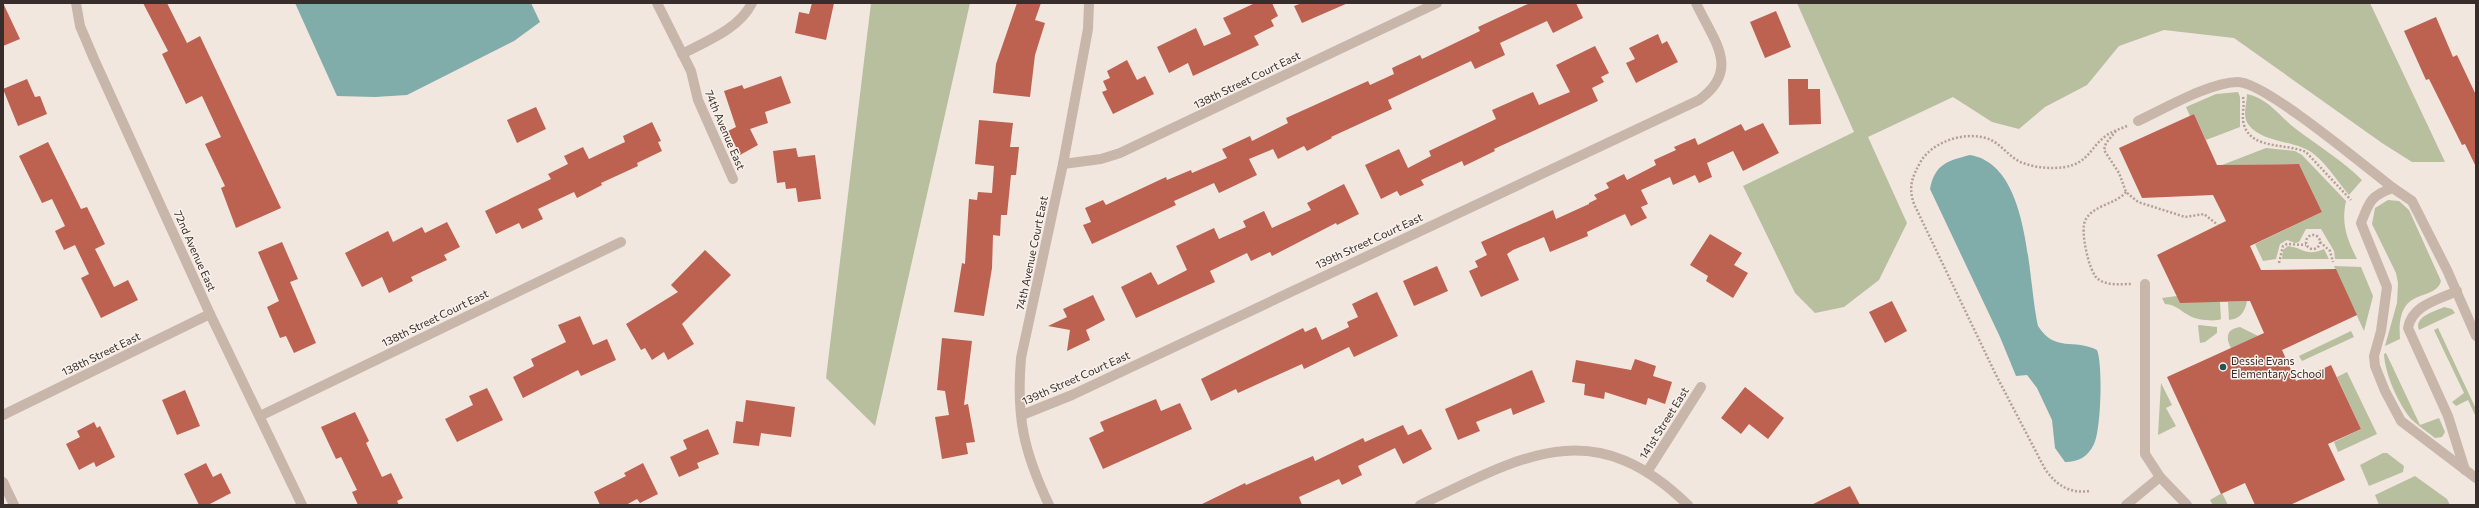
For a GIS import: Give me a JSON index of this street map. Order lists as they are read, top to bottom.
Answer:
{
  "streets": {
    "street": [
      "138th Street Court East",
      "74th Avenue East",
      "139th Street Court East",
      "72nd Avenue East",
      "74th Avenue Court East",
      "138th Street East",
      "141st Street East"
    ]
  },
  "crossings": [
    ["138th Street Court East", "72nd Avenue East"],
    ["138th Street Court East", "74th Avenue Court East"],
    ["139th Street Court East", "74th Avenue Court East"],
    ["72nd Avenue East", "138th Street East"]
  ],
  "places": ["Dessie Evans Elementary School"]
}
